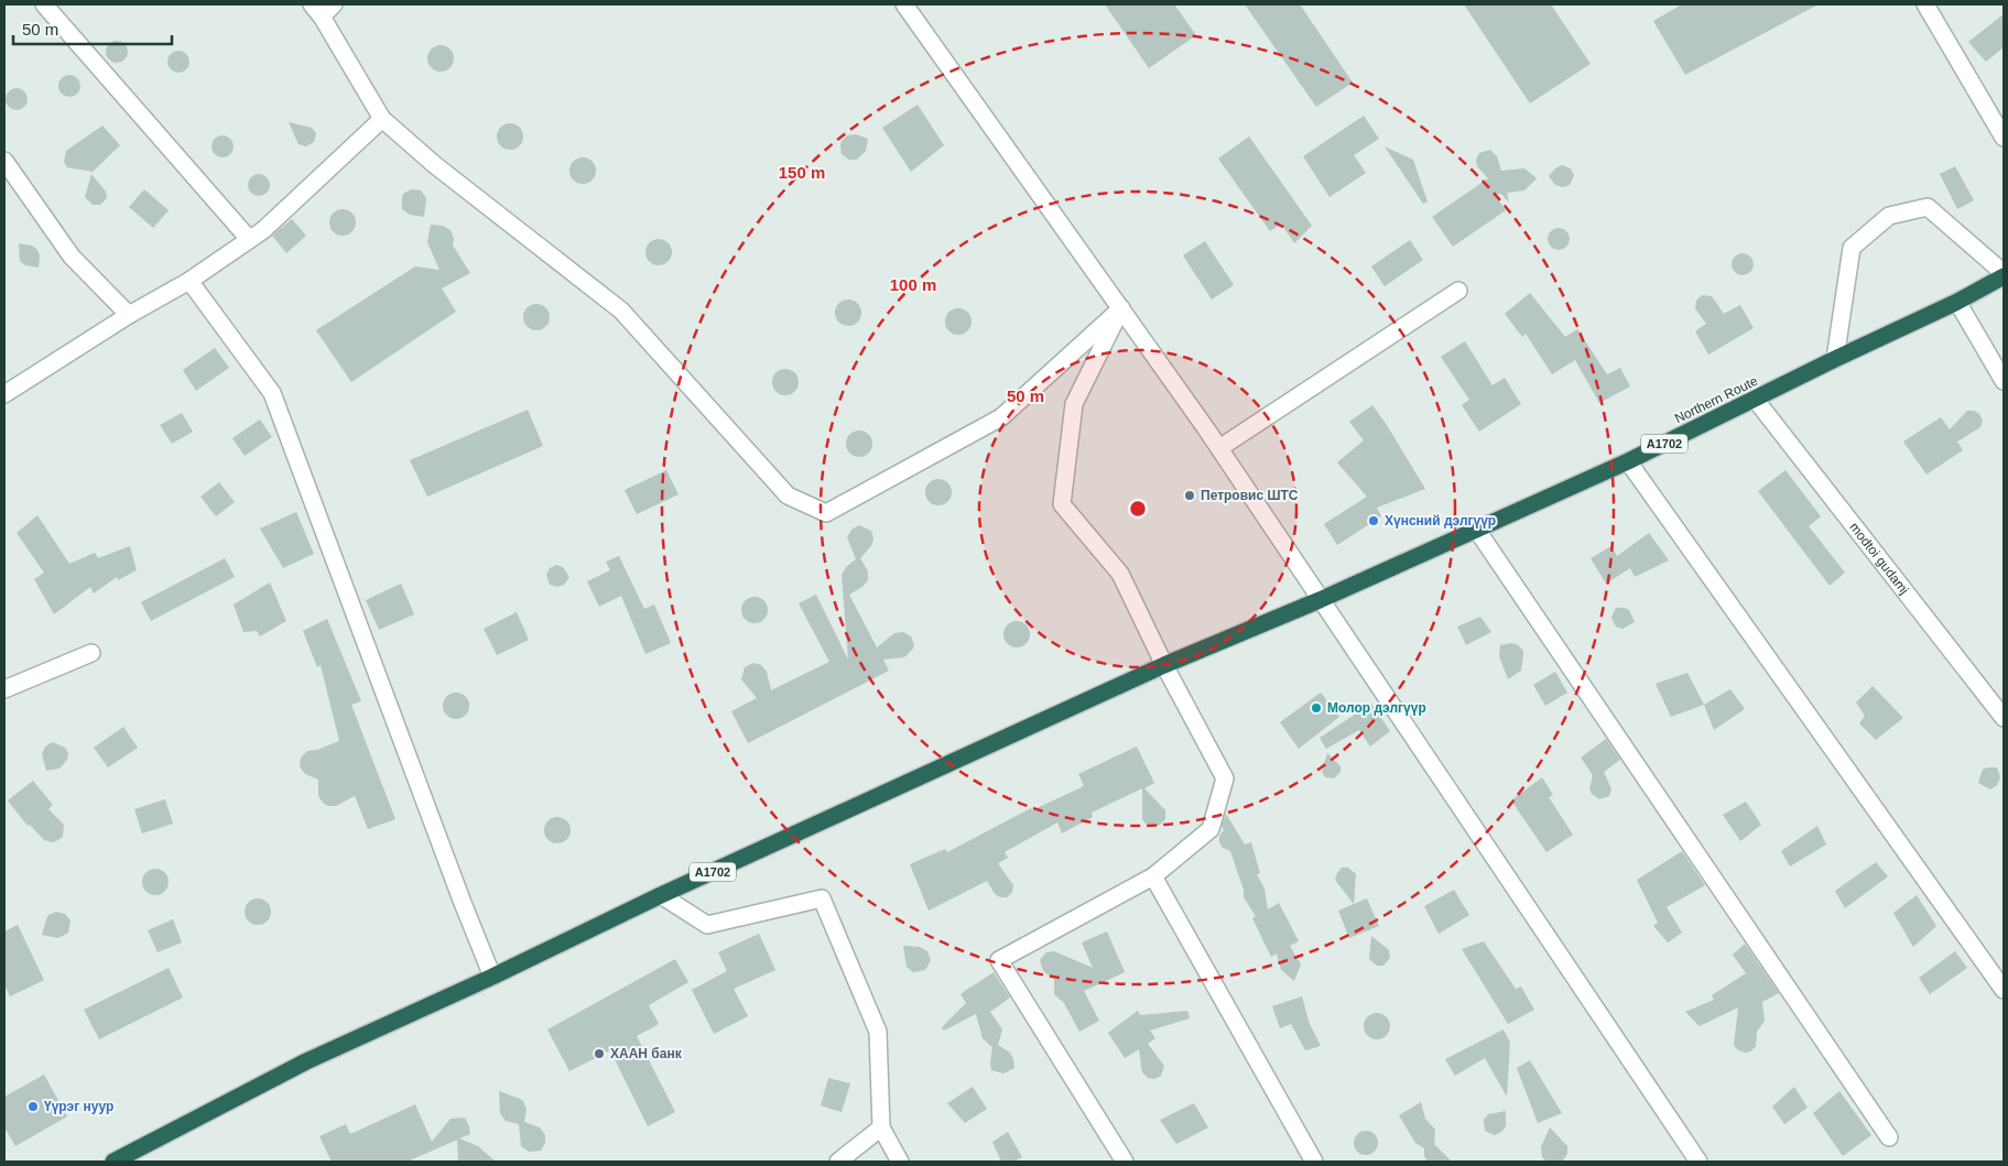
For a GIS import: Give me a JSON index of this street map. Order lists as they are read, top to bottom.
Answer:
{
  "streets": {
    "highway": ["Northern Route", "A1702"],
    "street": ["modtoi gudamj"]
  },
  "crossings": [
    ["Northern Route", "A1702"],
    ["Northern Route", "modtoi gudamj"]
  ],
  "places": [
    "Петровис ШТС",
    "Хүнсний дэлгүүр",
    "Молор дэлгүүр",
    "ХААН банк",
    "Үүрэг нуур"
  ],
  "scale_bar": "50 m",
  "rings": ["150 m", "100 m", "50 m"]
}
